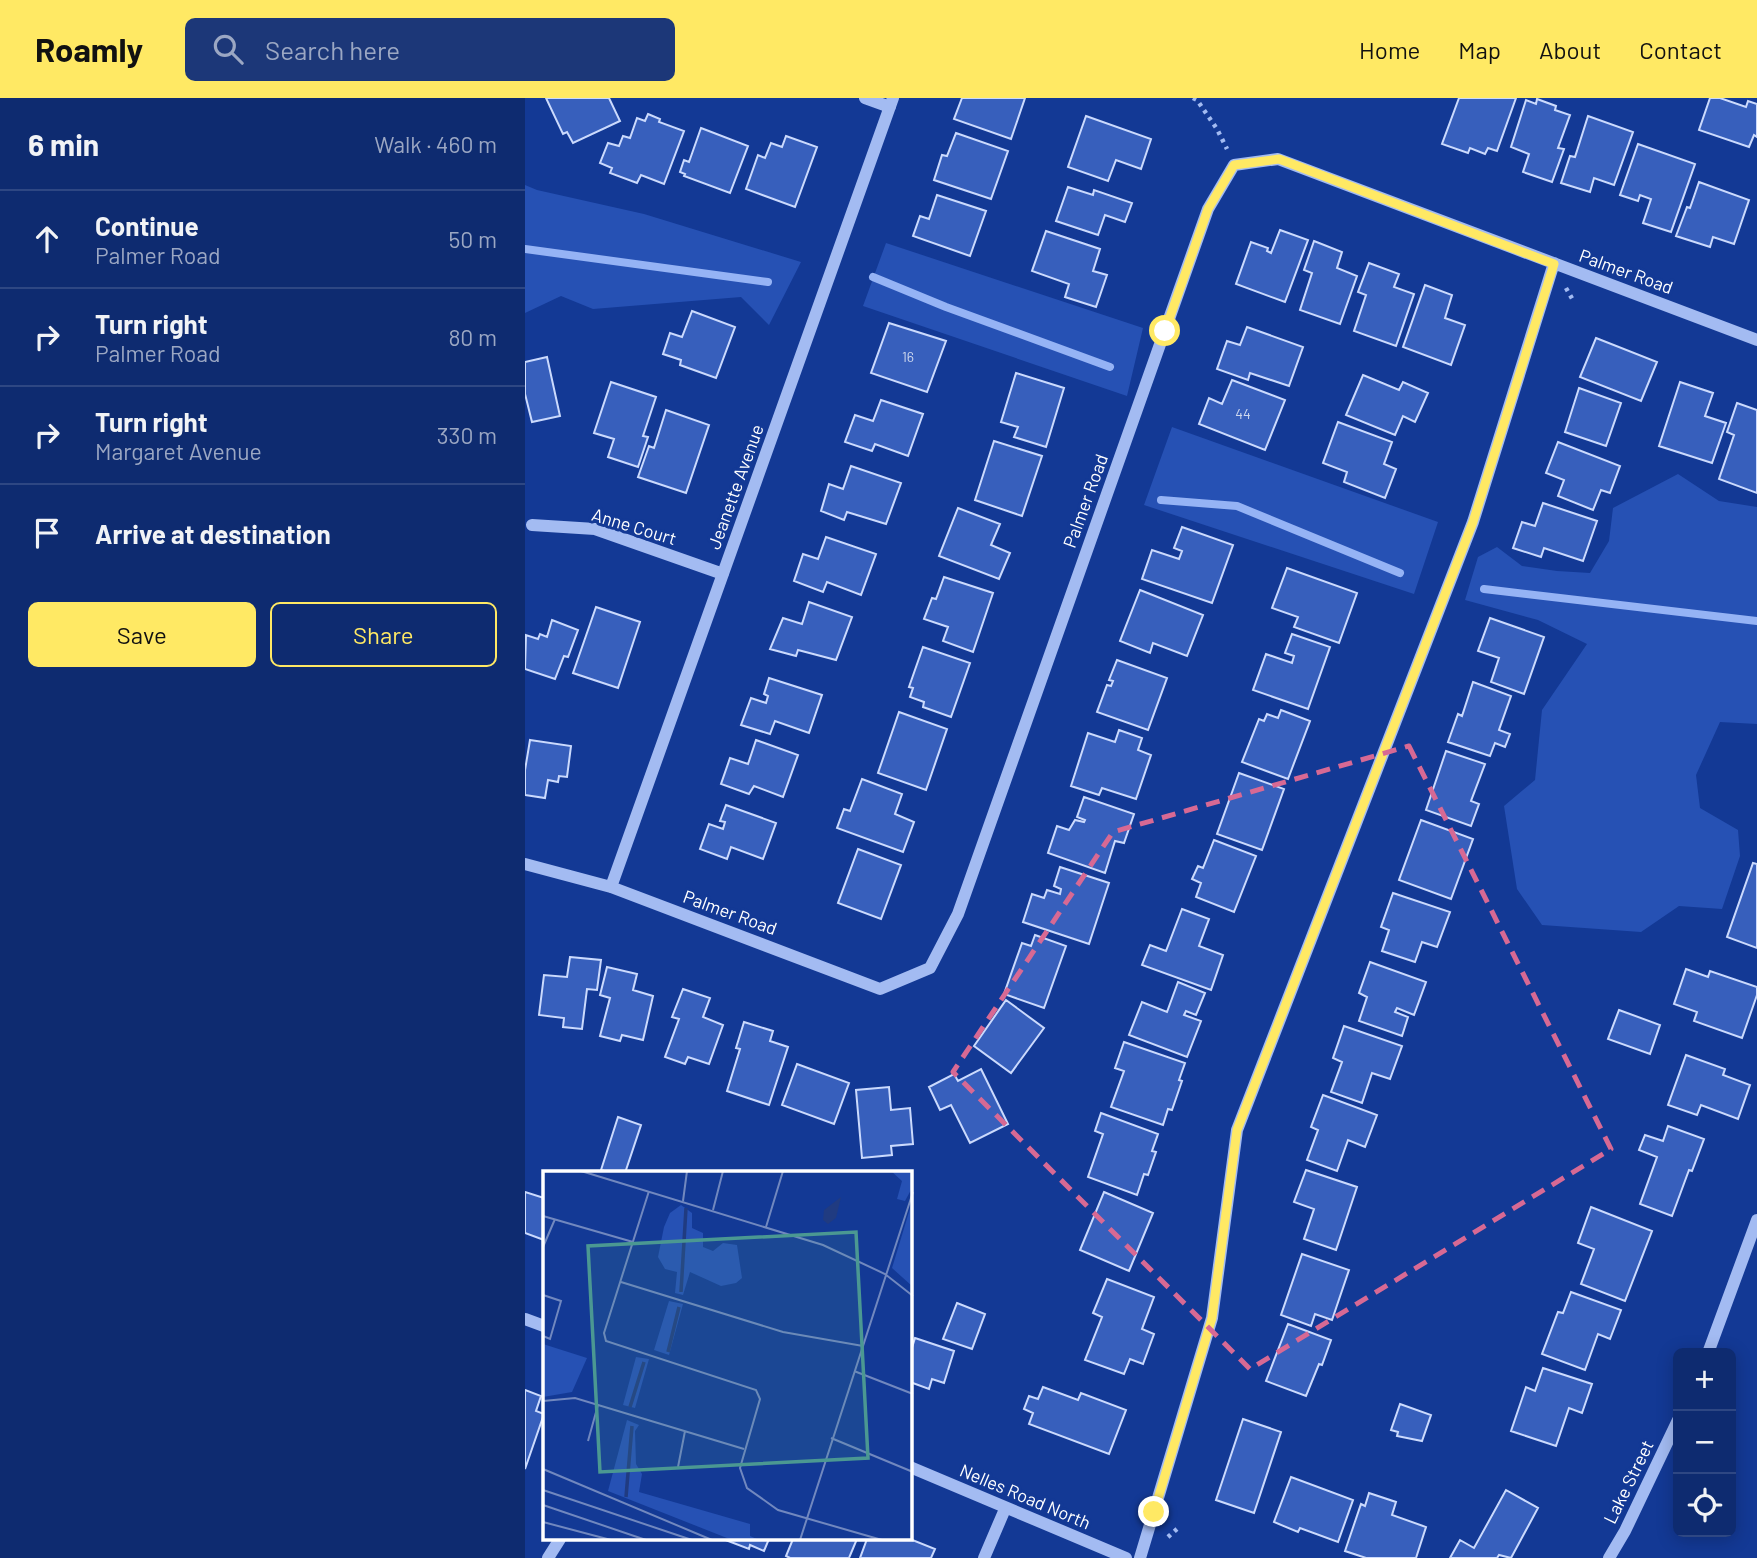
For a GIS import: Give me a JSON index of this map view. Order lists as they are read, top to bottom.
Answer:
{
  "streets": {
    "street": [
      "Palmer Road",
      "Jeanette Avenue",
      "Anne Court",
      "Lake Street",
      "Nelles Road North"
    ]
  },
  "crossings": [
    ["Palmer Road", "Jeanette Avenue"],
    ["Jeanette Avenue", "Anne Court"]
  ],
  "house_numbers": ["16", "44"],
  "page": {
    "header": "Roamly",
    "search": "Search here",
    "nav": [
      "Home",
      "Map",
      "About",
      "Contact"
    ],
    "heading": ["6 min", "Walk · 460 m"],
    "list": [
      ["Continue", "Palmer Road", "50 m"],
      ["Turn right", "Palmer Road", "80 m"],
      ["Turn right", "Margaret Avenue", "330 m"],
      "Arrive at destination"
    ],
    "buttons": ["Save", "Share"],
    "map_buttons": ["+", "−"]
  }
}
